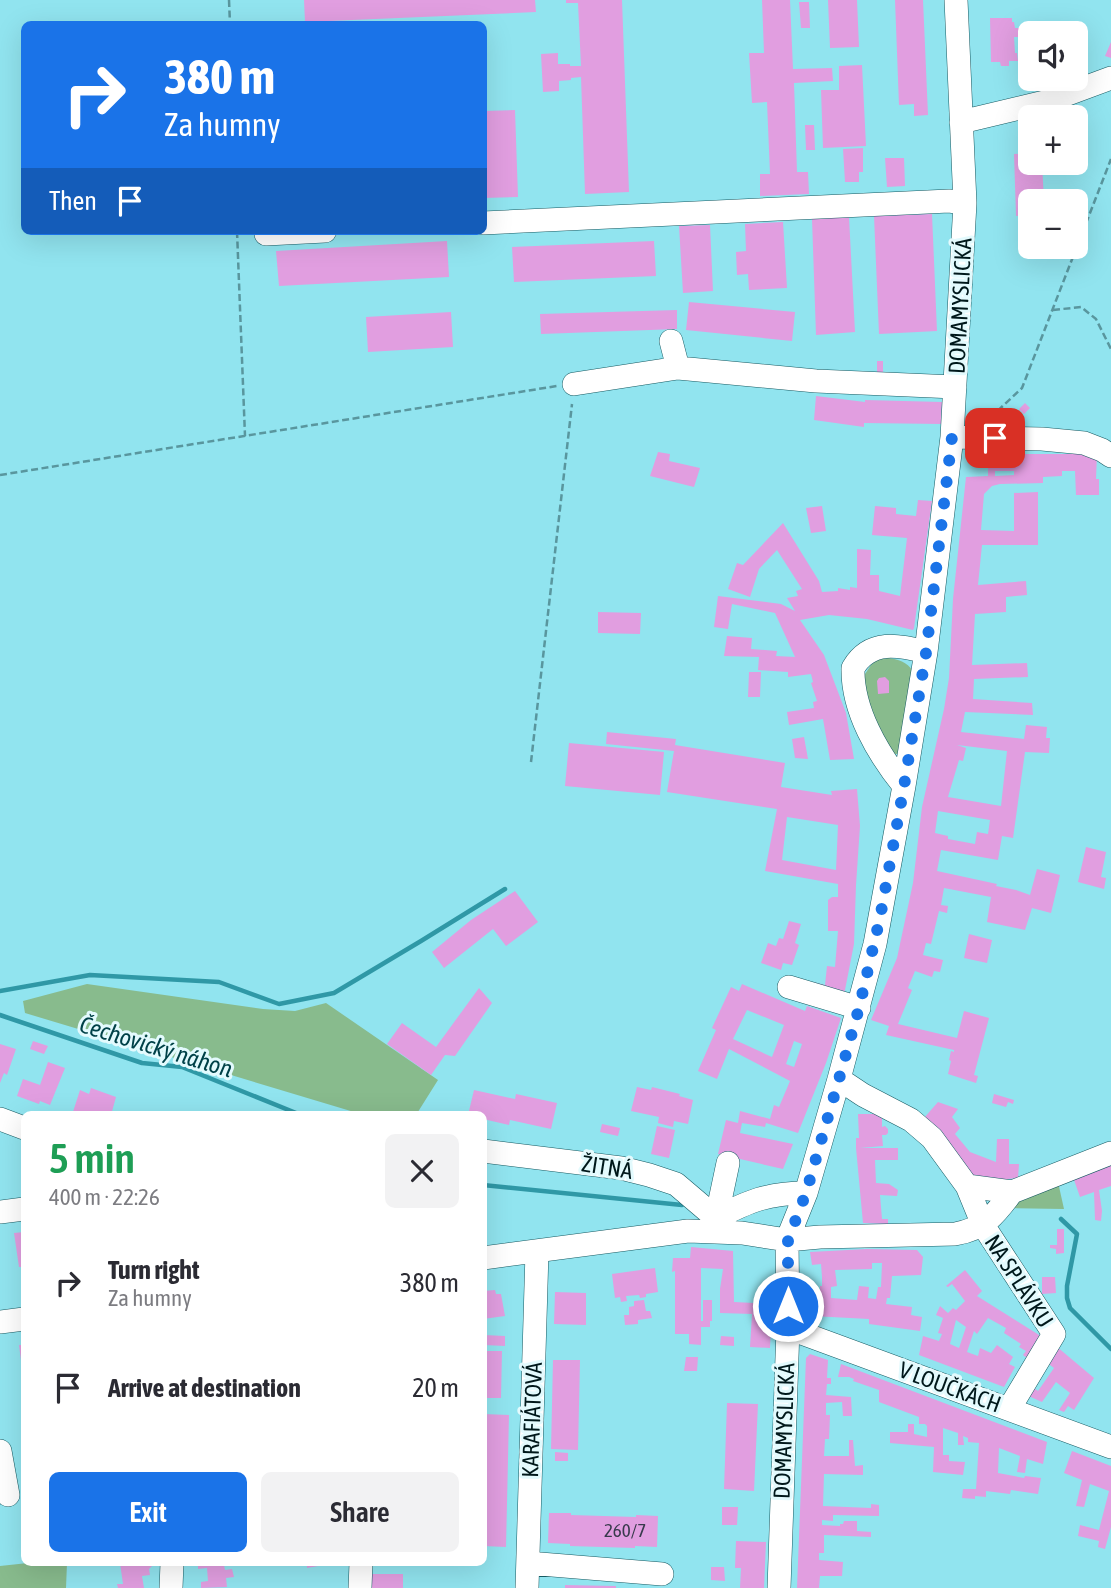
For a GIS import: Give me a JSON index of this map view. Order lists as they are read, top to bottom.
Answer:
{
  "streets": {
    "street": [
      "DOMAMYSLICKÁ",
      "ŽITNÁ",
      "NA SPLÁVKU",
      "V LOUČKÁCH",
      "KARAFIÁTOVÁ"
    ]
  },
  "crossings": [
    ["DOMAMYSLICKÁ", "NA SPLÁVKU"],
    ["DOMAMYSLICKÁ", "V LOUČKÁCH"],
    ["NA SPLÁVKU", "V LOUČKÁCH"]
  ],
  "water": ["Čechovický náhon"],
  "house_numbers": ["260/7"],
  "page": {
    "map_buttons": ["+", "−"],
    "turn": ["380 m", "Za humny"],
    "then": "Then",
    "heading": ["5 min", "400 m · 22:26"],
    "list": [
      {
        "name": "Turn right",
        "note": "Za humny",
        "value": "380 m"
      },
      {
        "name": "Arrive at destination",
        "value": "20 m"
      }
    ],
    "buttons": ["Exit", "Share"]
  }
}
